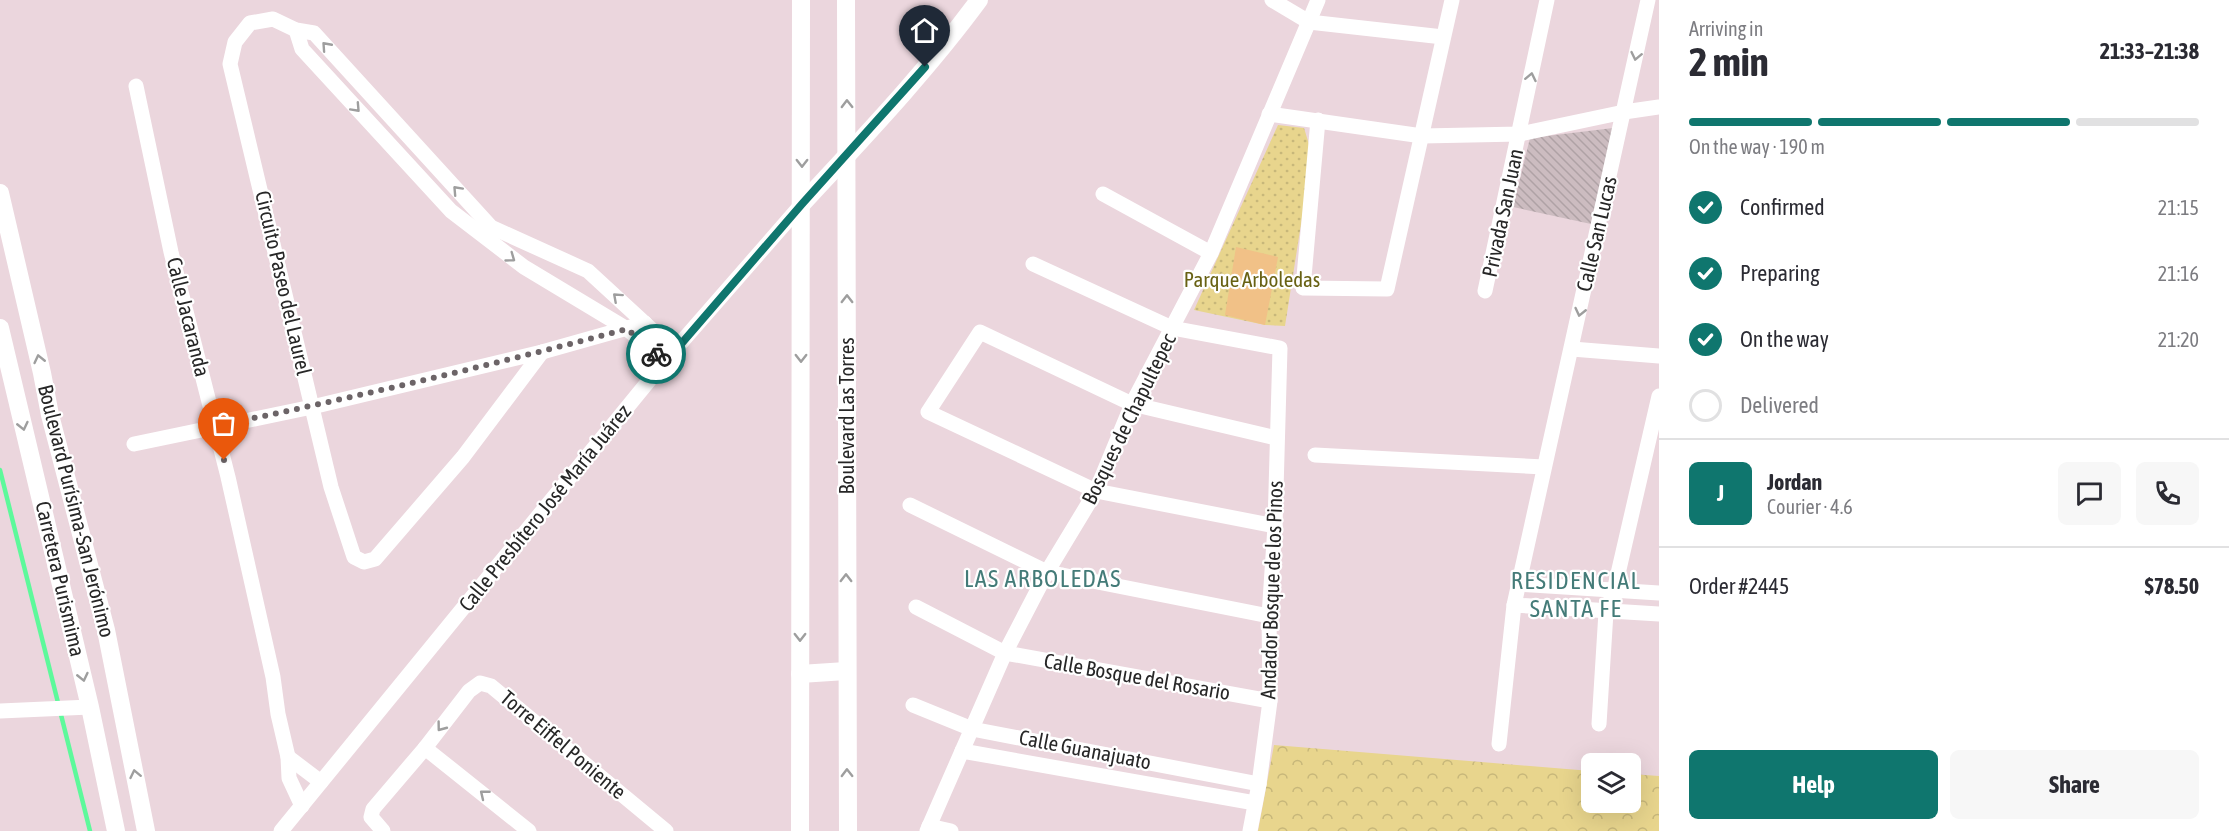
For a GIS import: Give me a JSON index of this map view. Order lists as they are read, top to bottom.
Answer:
{
  "streets": {
    "street": [
      "Privada San Juan",
      "Calle San Lucas",
      "Circuito Paseo del Laurel",
      "Calle Jacaranda",
      "Boulevard Las Torres",
      "Bosques de Chapultepec",
      "Calle Presbítero José María Juárez",
      "Boulevard Purísima-San Jerónimo",
      "Carretera Purismima",
      "Andador Bosque de los Pinos",
      "Calle Bosque del Rosario",
      "Torre Eiffel Poniente",
      "Calle Guanajuato"
    ]
  },
  "crossings": [
    ["Circuito Paseo del Laurel", "Calle Presbítero José María Juárez"],
    ["Calle Jacaranda", "Calle Presbítero José María Juárez"],
    ["Boulevard Las Torres", "Calle Presbítero José María Juárez"],
    ["Bosques de Chapultepec", "Andador Bosque de los Pinos"],
    ["Bosques de Chapultepec", "Calle Bosque del Rosario"],
    ["Bosques de Chapultepec", "Calle Guanajuato"],
    ["Andador Bosque de los Pinos", "Calle Bosque del Rosario"],
    ["Andador Bosque de los Pinos", "Calle Guanajuato"]
  ],
  "one_way": ["Calle San Lucas", "Boulevard Purísima-San Jerónimo", "Carretera Purismima"],
  "districts": ["LAS ARBOLEDAS", "RESIDENCIAL SANTA FE"],
  "parks": ["Parque Arboledas"],
  "page": {
    "heading": ["2 min", "Arriving in", "21:33–21:38"],
    "panel": [
      "Jordan",
      "Courier · 4.6",
      "Order #2445",
      "$78.50"
    ],
    "bar": "On the way · 190 m",
    "list": [
      ["Confirmed", "21:15"],
      ["Preparing", "21:16"],
      ["On the way", "21:20"],
      "Delivered"
    ],
    "round": "J",
    "buttons": ["Help", "Share"]
  }
}
